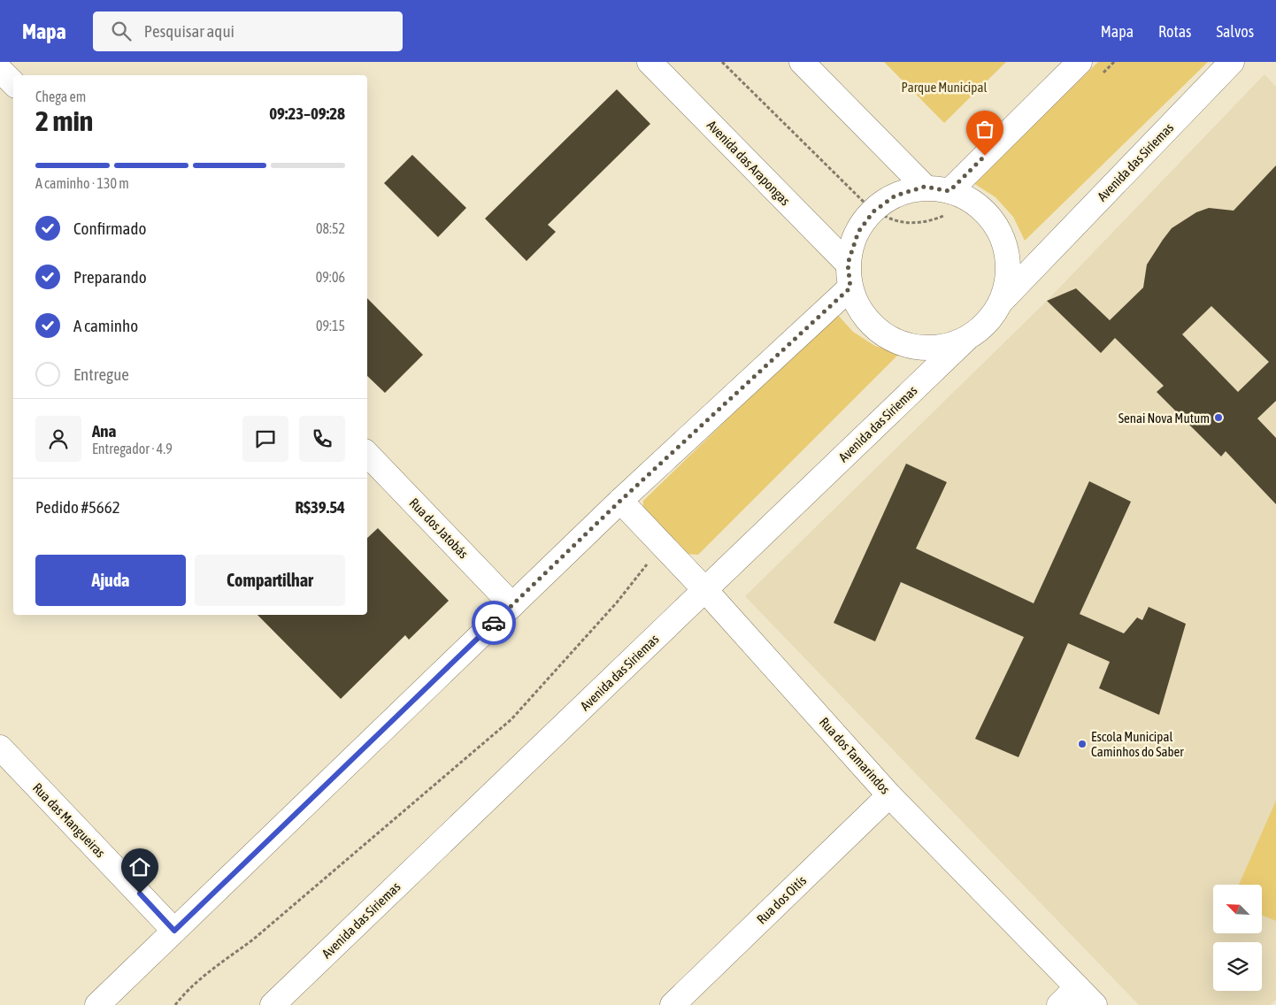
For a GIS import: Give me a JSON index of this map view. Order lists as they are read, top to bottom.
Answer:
{
  "streets": {
    "street": [
      "Avenida das Siriemas",
      "Avenida das Arapongas",
      "Rua dos Jatobás",
      "Rua dos Tamarindos",
      "Rua das Mangueiras",
      "Rua dos Oitís"
    ]
  },
  "crossings": [
    ["Avenida das Siriemas", "Rua dos Tamarindos"],
    ["Rua dos Tamarindos", "Rua dos Oitís"]
  ],
  "parks": ["Parque Municipal"],
  "places": ["Senai Nova Mutum", "Escola Municipal Caminhos do Saber"],
  "north": "top left",
  "page": {
    "header": "Mapa",
    "search": "Pesquisar aqui",
    "nav": ["Mapa", "Rotas", "Salvos"],
    "heading": ["2 min", "Chega em", "09:23–09:28"],
    "panel": [
      "Ana",
      "Entregador · 4.9",
      "Pedido #5662",
      "R$39.54"
    ],
    "bar": "A caminho · 130 m",
    "list": [
      ["Confirmado", "08:52"],
      ["Preparando", "09:06"],
      ["A caminho", "09:15"],
      "Entregue"
    ],
    "buttons": ["Ajuda", "Compartilhar"]
  }
}
